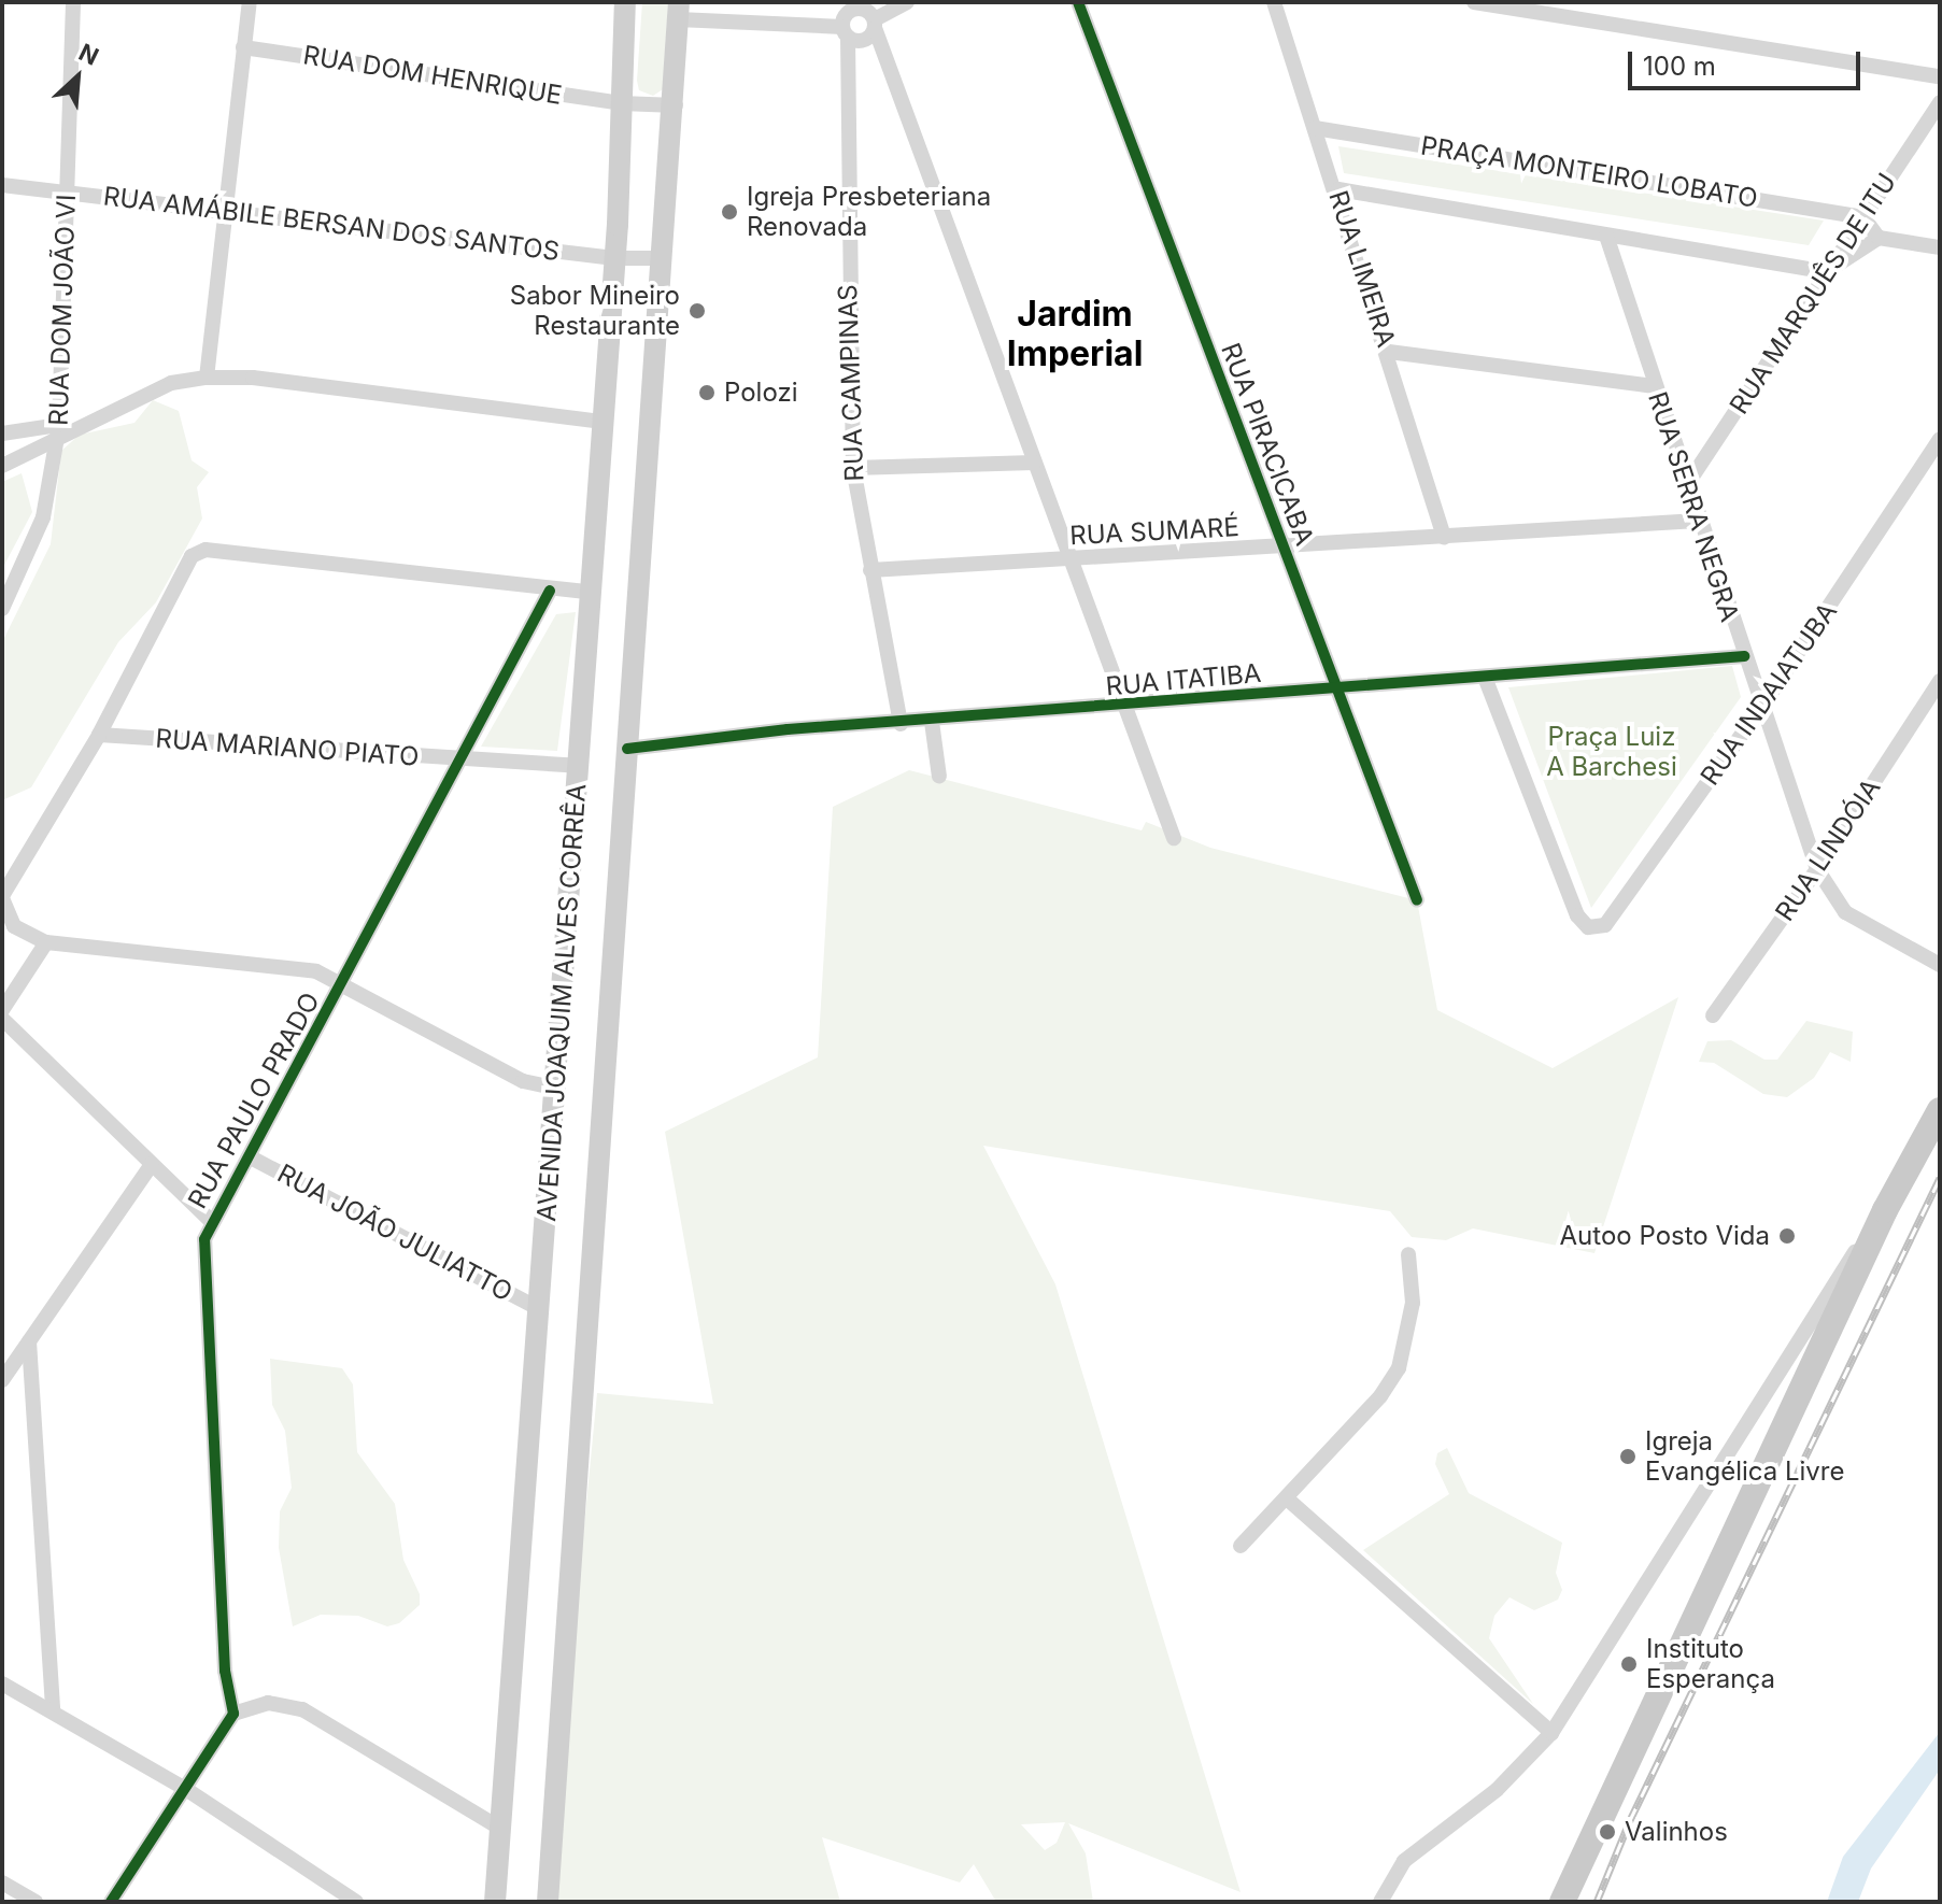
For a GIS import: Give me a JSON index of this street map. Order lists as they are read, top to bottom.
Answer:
{
  "streets": {
    "main road": ["AVENIDA JOAQUIM ALVES CORRÊA"],
    "street": [
      "RUA DOM HENRIQUE",
      "PRAÇA MONTEIRO LOBATO",
      "RUA AMÁBILE BERSAN DOS SANTOS",
      "RUA LIMEIRA",
      "RUA MARQUÊS DE ITU",
      "RUA DOM JOÃO VI",
      "RUA CAMPINAS",
      "RUA PIRACICABA",
      "RUA SERRA NEGRA",
      "RUA SUMARÉ",
      "RUA ITATIBA",
      "RUA INDAIATUBA",
      "RUA MARIANO PIATO",
      "RUA LINDÓIA",
      "RUA PAULO PRADO",
      "RUA JOÃO JULIATTO"
    ]
  },
  "crossings": [
    ["RUA DOM HENRIQUE", "AVENIDA JOAQUIM ALVES CORRÊA"],
    ["PRAÇA MONTEIRO LOBATO", "RUA LIMEIRA"],
    ["PRAÇA MONTEIRO LOBATO", "RUA MARQUÊS DE ITU"],
    ["RUA AMÁBILE BERSAN DOS SANTOS", "RUA DOM JOÃO VI"],
    ["RUA AMÁBILE BERSAN DOS SANTOS", "AVENIDA JOAQUIM ALVES CORRÊA"],
    ["RUA LIMEIRA", "RUA SUMARÉ"],
    ["RUA MARQUÊS DE ITU", "RUA SERRA NEGRA"],
    ["RUA CAMPINAS", "RUA SUMARÉ"],
    ["RUA CAMPINAS", "RUA ITATIBA"],
    ["RUA PIRACICABA", "RUA SUMARÉ"],
    ["RUA PIRACICABA", "RUA ITATIBA"],
    ["RUA SERRA NEGRA", "RUA SUMARÉ"],
    ["RUA SERRA NEGRA", "RUA ITATIBA"],
    ["RUA SERRA NEGRA", "RUA INDAIATUBA"],
    ["RUA SERRA NEGRA", "RUA LINDÓIA"],
    ["RUA ITATIBA", "RUA INDAIATUBA"],
    ["RUA ITATIBA", "AVENIDA JOAQUIM ALVES CORRÊA"],
    ["RUA MARIANO PIATO", "AVENIDA JOAQUIM ALVES CORRÊA"],
    ["RUA MARIANO PIATO", "RUA PAULO PRADO"],
    ["AVENIDA JOAQUIM ALVES CORRÊA", "RUA JOÃO JULIATTO"],
    ["RUA PAULO PRADO", "RUA JOÃO JULIATTO"]
  ],
  "districts": ["Jardim Imperial"],
  "parks": ["Praça Luiz A Barchesi"],
  "places": [
    "Igreja Presbeteriana Renovada",
    "Sabor Mineiro Restaurante",
    "Polozi",
    "Autoo Posto Vida",
    "Igreja Evangélica Livre",
    "Instituto Esperança",
    "Valinhos"
  ],
  "scale_bar": "100 m",
  "north": "top right"
}
